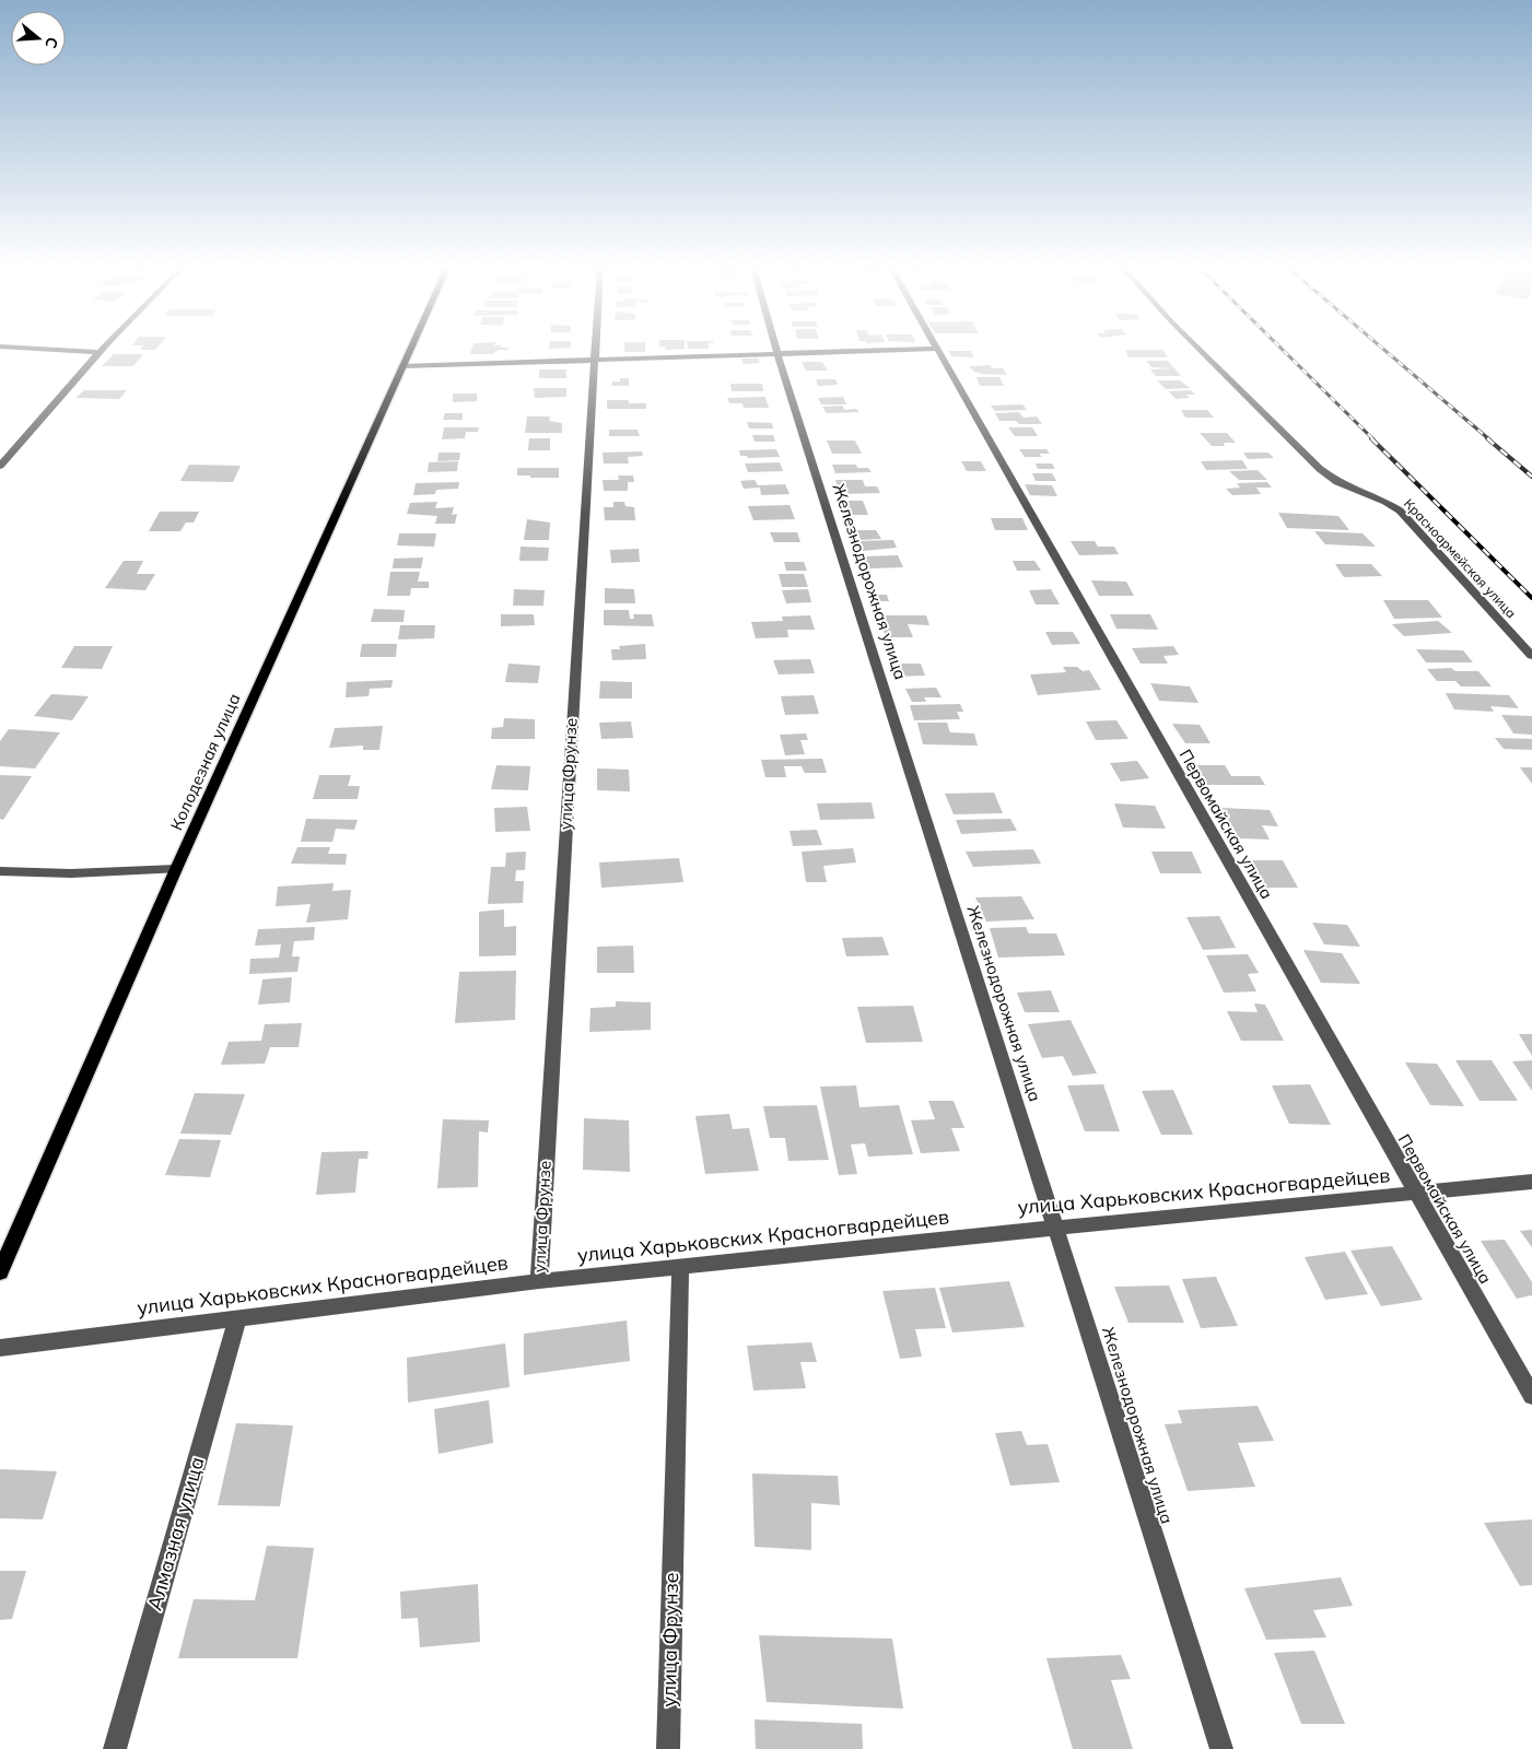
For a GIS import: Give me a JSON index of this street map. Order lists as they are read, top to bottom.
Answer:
{
  "streets": {
    "main road": ["Колодезная улица"],
    "street": [
      "Красноармейская улица",
      "Железнодорожная улица",
      "улица Фрунзе",
      "Первомайская улица",
      "улица Харьковских Красногвардейцев",
      "Алмазная улица"
    ]
  },
  "crossings": [
    ["Железнодорожная улица", "улица Харьковских Красногвардейцев"],
    ["улица Фрунзе", "улица Харьковских Красногвардейцев"],
    ["Первомайская улица", "улица Харьковских Красногвардейцев"],
    ["улица Харьковских Красногвардейцев", "Алмазная улица"]
  ],
  "north": "right"
}
